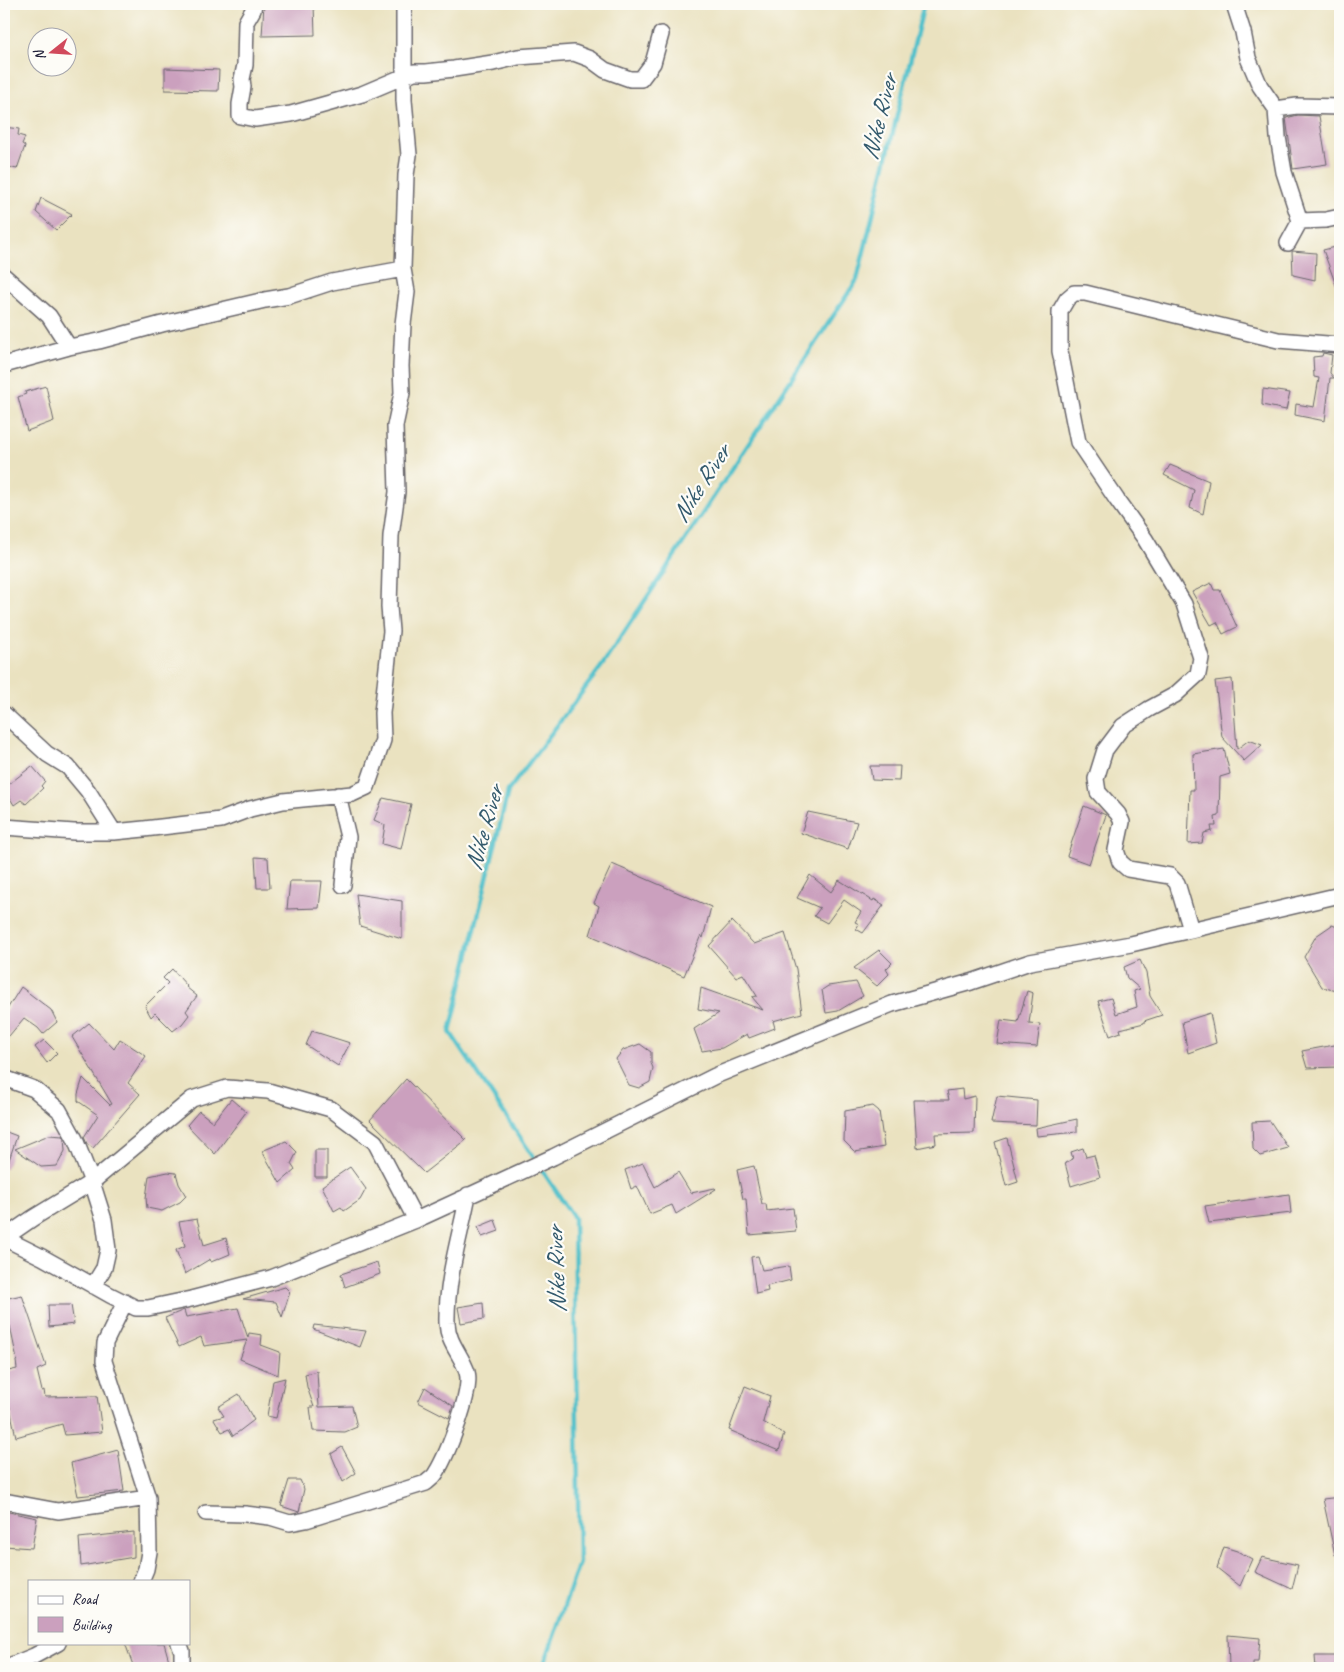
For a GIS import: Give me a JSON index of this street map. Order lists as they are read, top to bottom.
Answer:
{
  "water": ["Nike River"],
  "legend": ["Road", "Building"],
  "north": "left"
}
